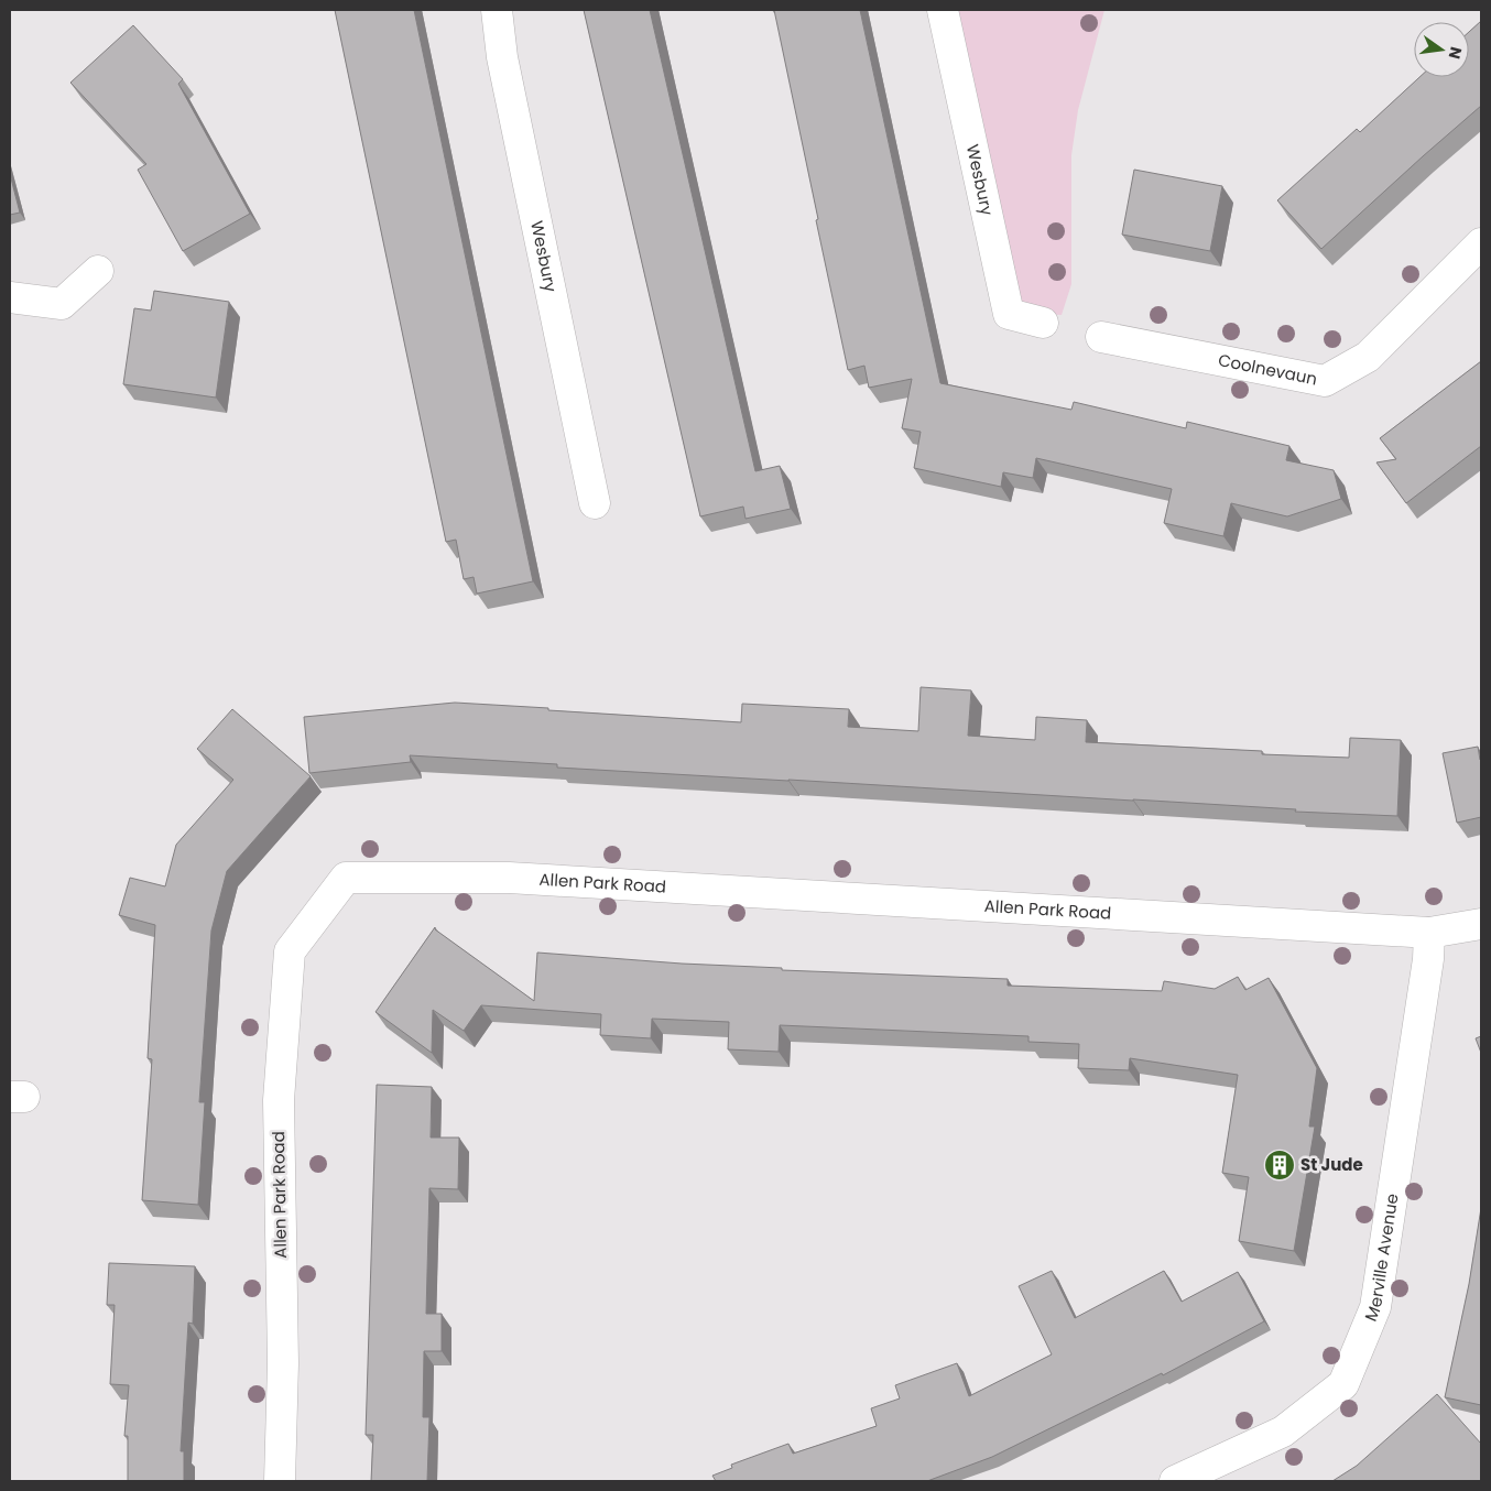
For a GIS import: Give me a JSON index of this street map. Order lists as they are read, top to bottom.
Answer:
{
  "streets": {
    "street": [
      "Wesbury",
      "Coolnevaun",
      "Allen Park Road",
      "Merville Avenue"
    ]
  },
  "crossings": [
    ["Allen Park Road", "Merville Avenue"]
  ],
  "places": {
    "building": ["St Jude"]
  },
  "north": "right"
}
